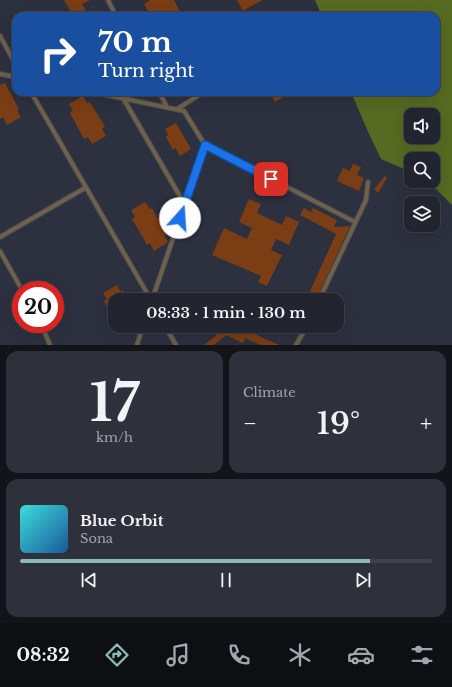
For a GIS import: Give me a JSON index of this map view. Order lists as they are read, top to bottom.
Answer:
{
  "page": {
    "turn": ["70 m", "Turn right"],
    "limit": "20",
    "trip": "08:33 · 1 min · 130 m",
    "tile": [
      ["17", "km/h"],
      "Climate"
    ],
    "heat": ["−", "19°", "+"],
    "song": ["Blue Orbit", "Sona"],
    "tabs": "08:32"
  }
}
